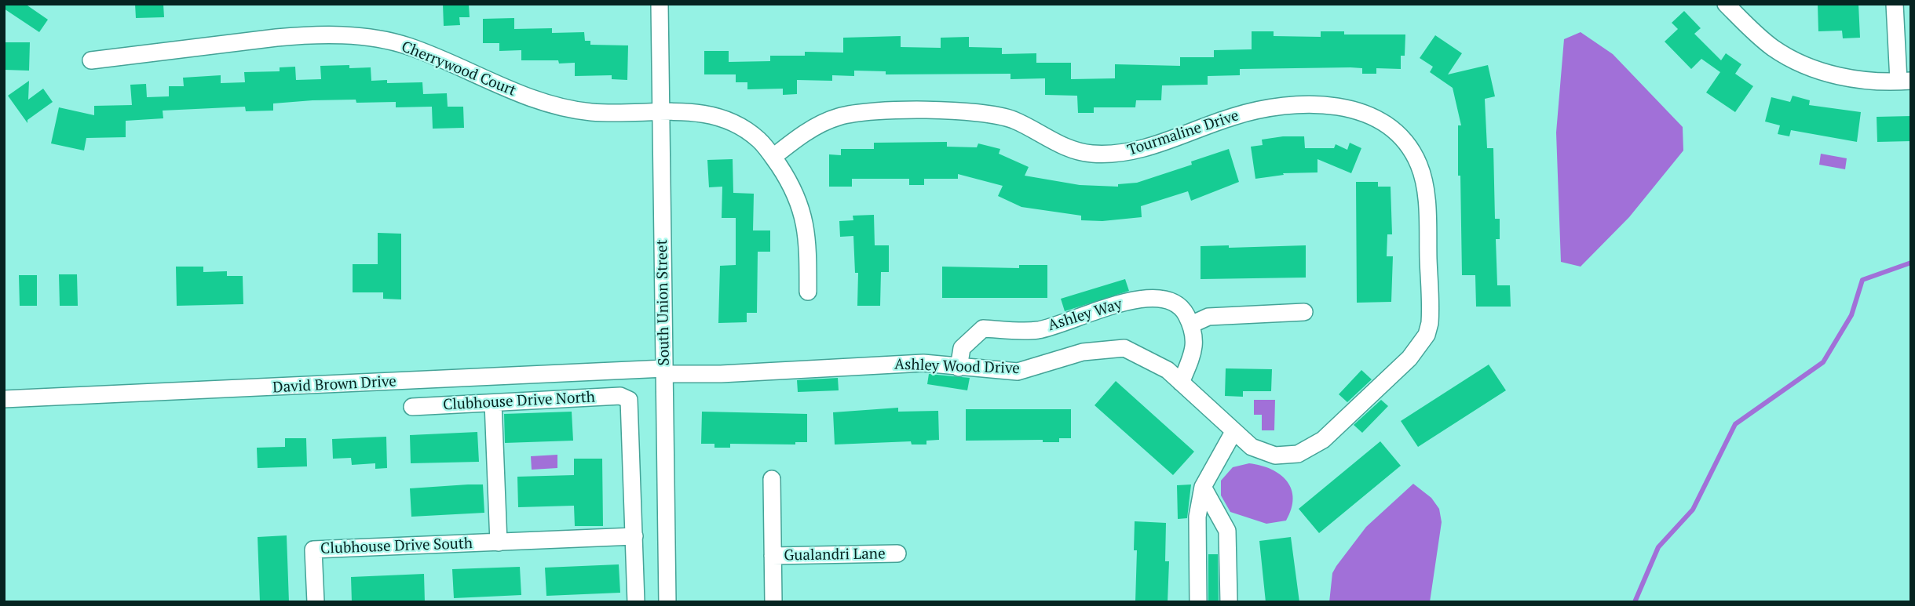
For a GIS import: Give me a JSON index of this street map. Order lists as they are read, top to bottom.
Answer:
{
  "streets": {
    "street": [
      "Cherrywood Court",
      "Tourmaline Drive",
      "South Union Street",
      "Ashley Way",
      "Ashley Wood Drive",
      "David Brown Drive",
      "Clubhouse Drive North",
      "Clubhouse Drive South",
      "Gualandri Lane"
    ]
  },
  "crossings": [
    ["Cherrywood Court", "Tourmaline Drive"],
    ["Cherrywood Court", "South Union Street"],
    ["Tourmaline Drive", "Ashley Wood Drive"],
    ["South Union Street", "Ashley Wood Drive"],
    ["South Union Street", "David Brown Drive"],
    ["Ashley Way", "Ashley Wood Drive"],
    ["Ashley Wood Drive", "David Brown Drive"],
    ["Clubhouse Drive North", "Clubhouse Drive South"]
  ]
}
